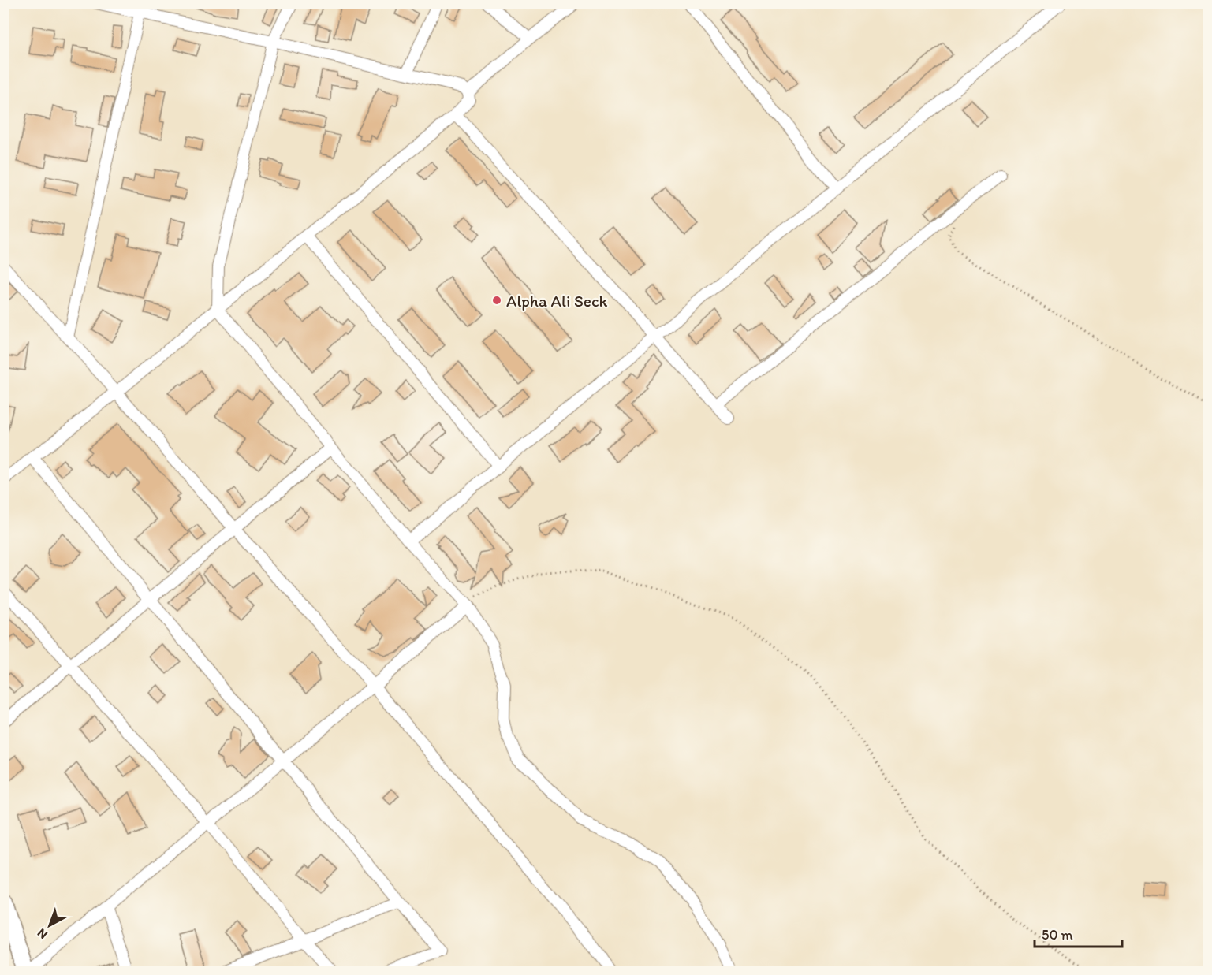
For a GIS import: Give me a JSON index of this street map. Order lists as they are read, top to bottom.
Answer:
{
  "places": ["Alpha Ali Seck"],
  "scale_bar": "50 m",
  "north": "bottom left"
}
